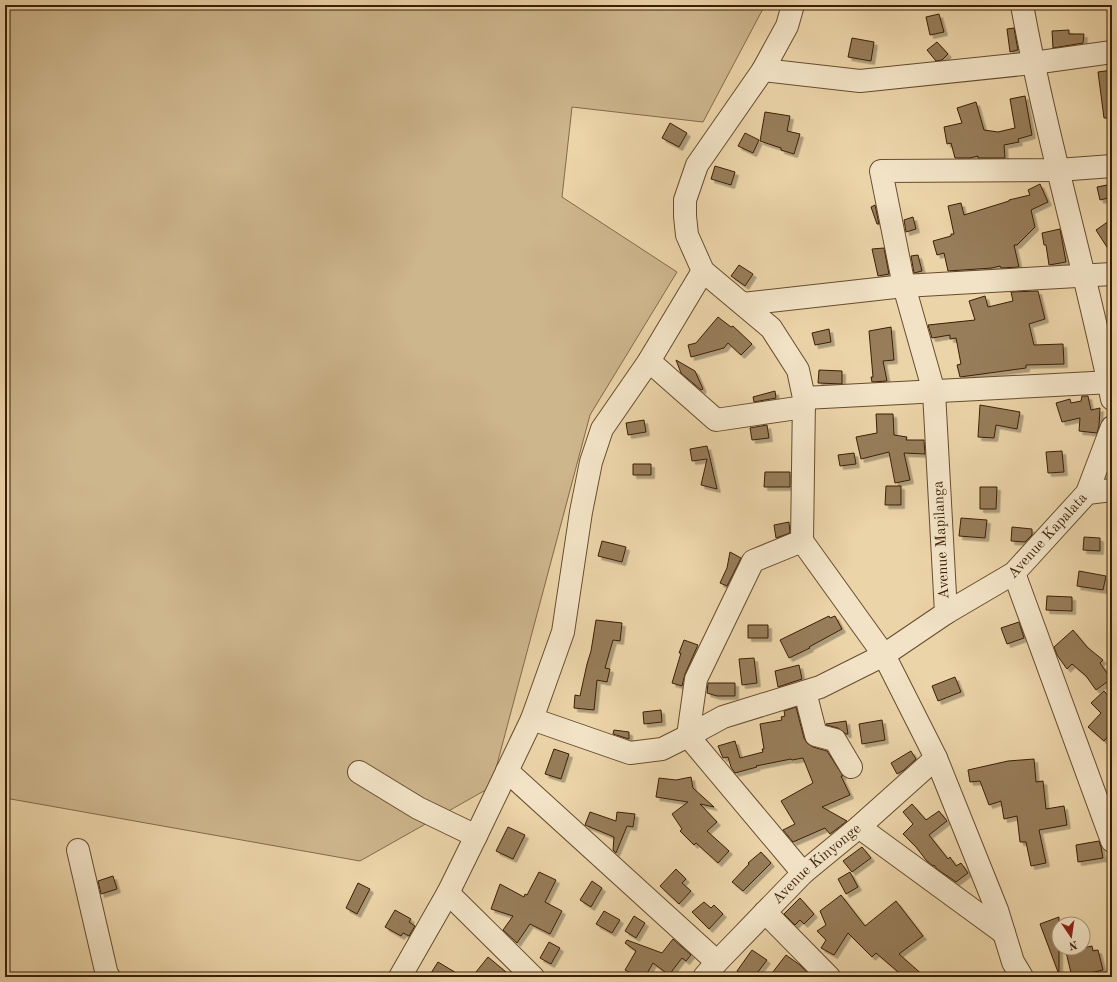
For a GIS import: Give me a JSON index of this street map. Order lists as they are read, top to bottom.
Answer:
{
  "streets": {
    "street": ["Avenue Kapalata", "Avenue Mapilanga", "Avenue Kinyonge"]
  },
  "crossings": [
    ["Avenue Kapalata", "Avenue Mapilanga"]
  ],
  "north": "bottom"
}
